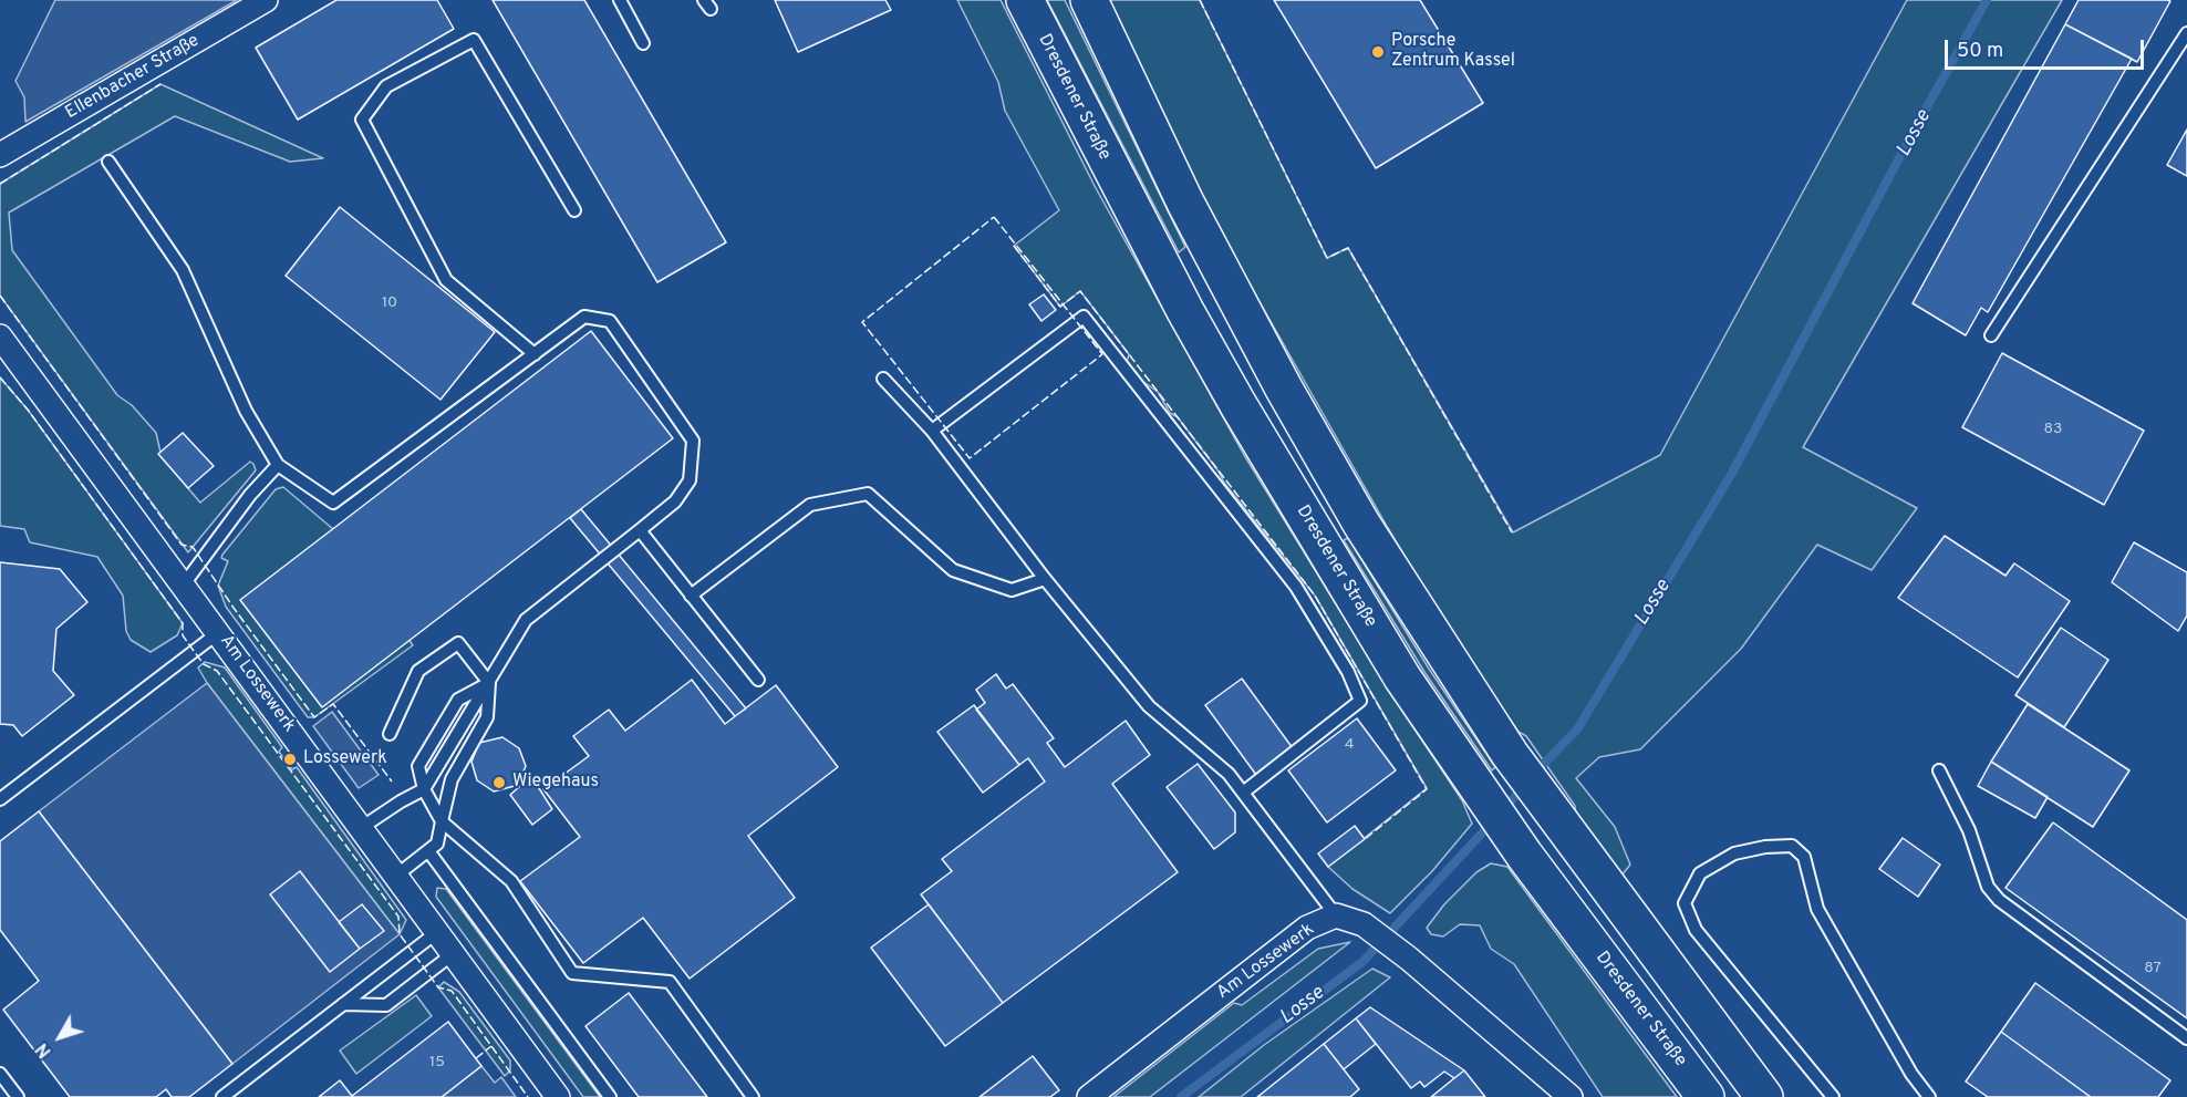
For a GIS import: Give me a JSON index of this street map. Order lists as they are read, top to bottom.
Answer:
{
  "streets": {
    "main road": ["Dresdener Straße"],
    "street": ["Ellenbacher Straße", "Am Lossewerk"]
  },
  "water": ["Losse"],
  "places": ["Porsche Zentrum Kassel", "Lossewerk", "Wiegehaus"],
  "house_numbers": [
    "10",
    "83",
    "4",
    "87",
    "15"
  ],
  "scale_bar": "50 m",
  "north": "bottom left"
}
